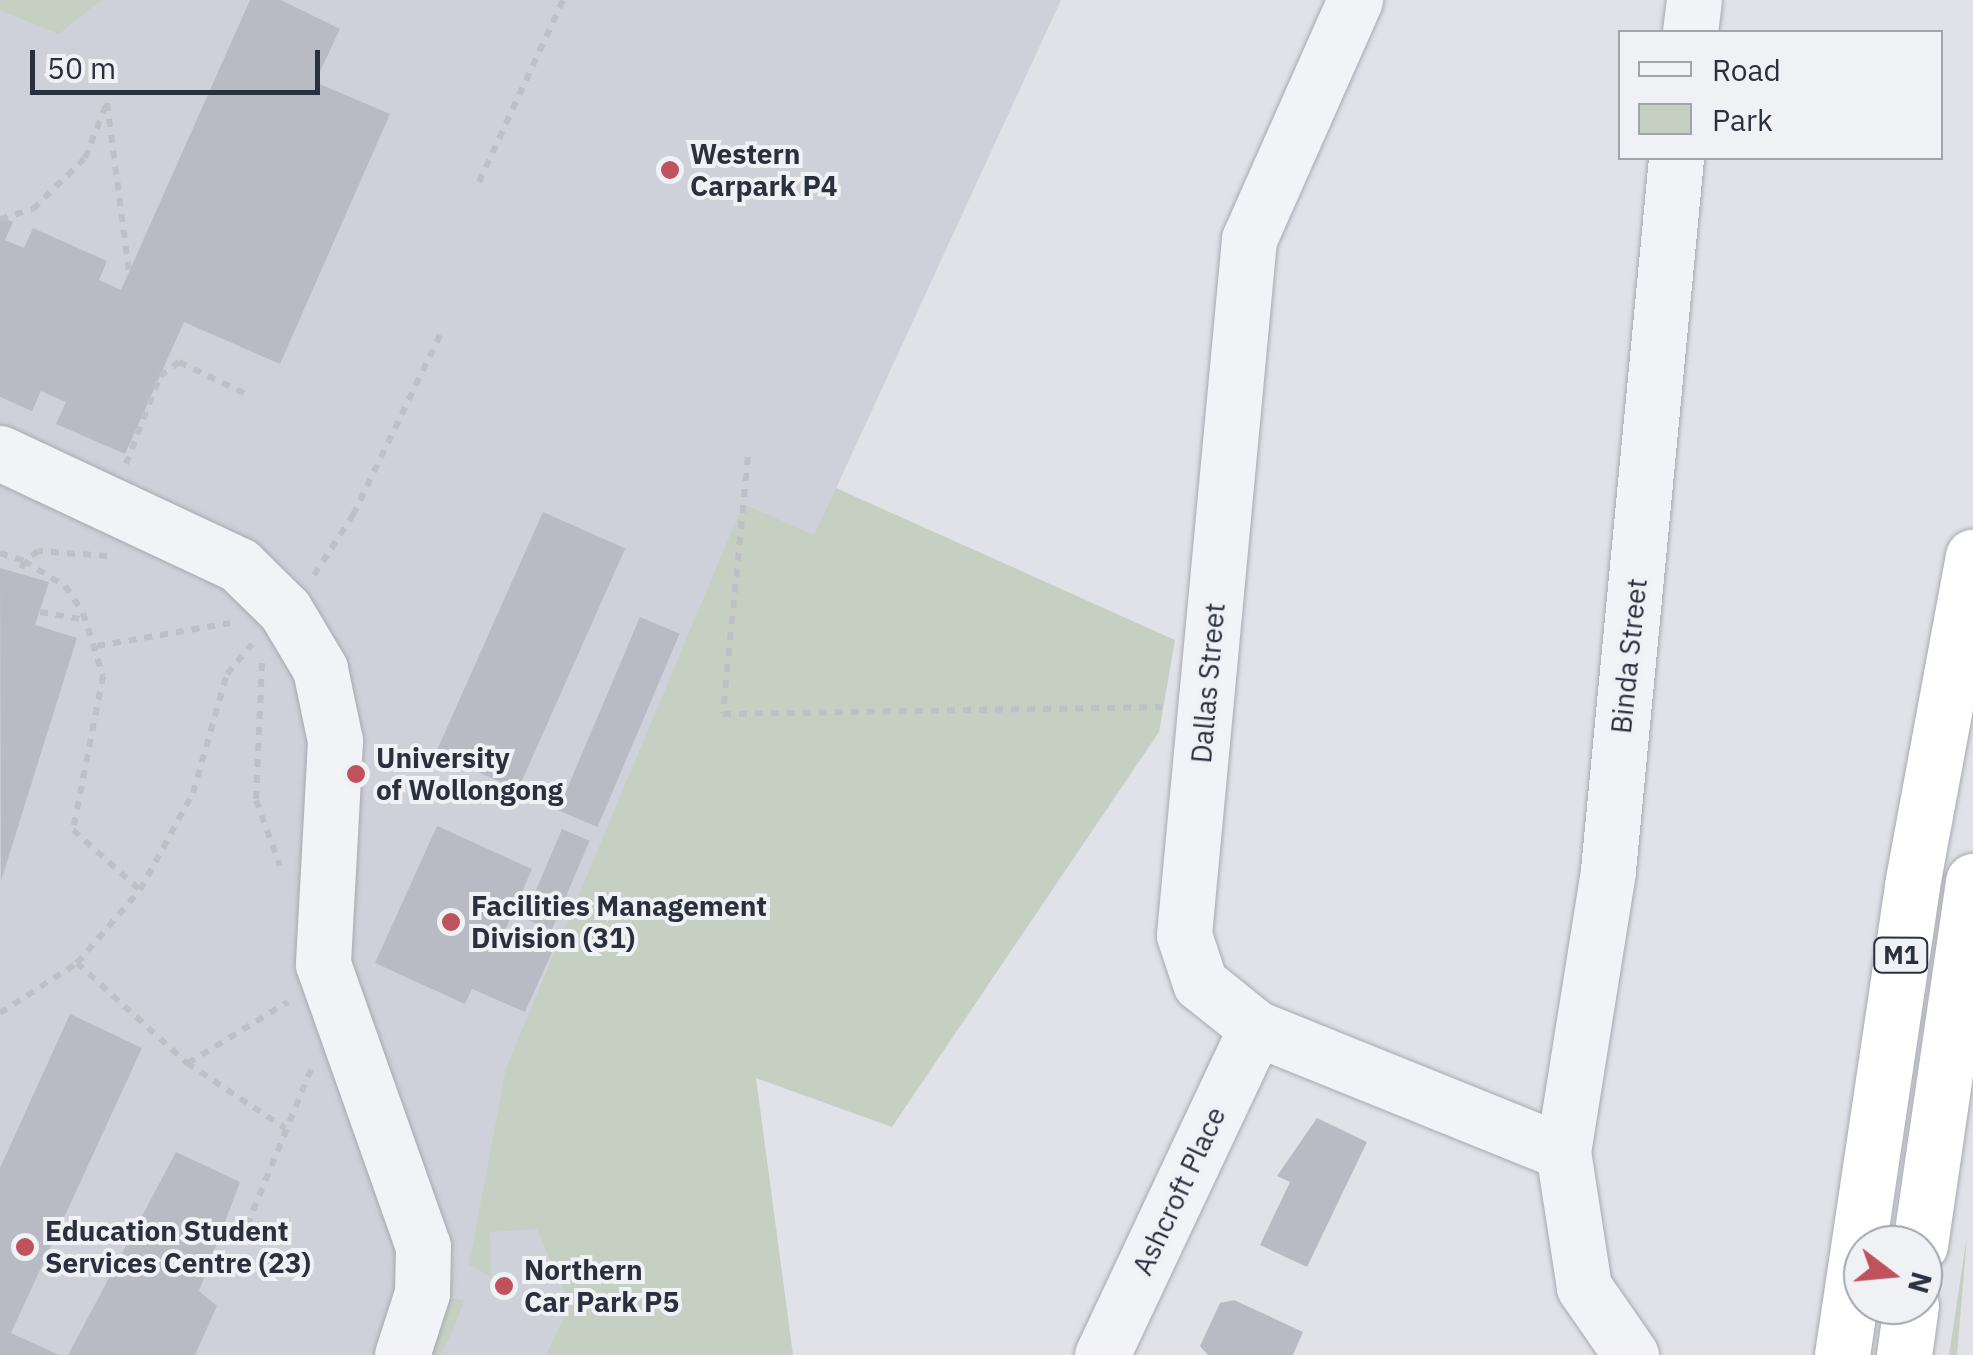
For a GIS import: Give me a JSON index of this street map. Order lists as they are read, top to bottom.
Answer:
{
  "streets": {
    "highway": ["M1"],
    "street": ["Binda Street", "Dallas Street", "Ashcroft Place"]
  },
  "crossings": [
    ["Binda Street", "Dallas Street"],
    ["Dallas Street", "Ashcroft Place"]
  ],
  "places": [
    "Western Carpark P4",
    "University of Wollongong",
    "Facilities Management Division (31)",
    "Education Student Services Centre (23)",
    "Northern Car Park P5"
  ],
  "legend": ["Road", "Park"],
  "scale_bar": "50 m",
  "north": "right"
}
